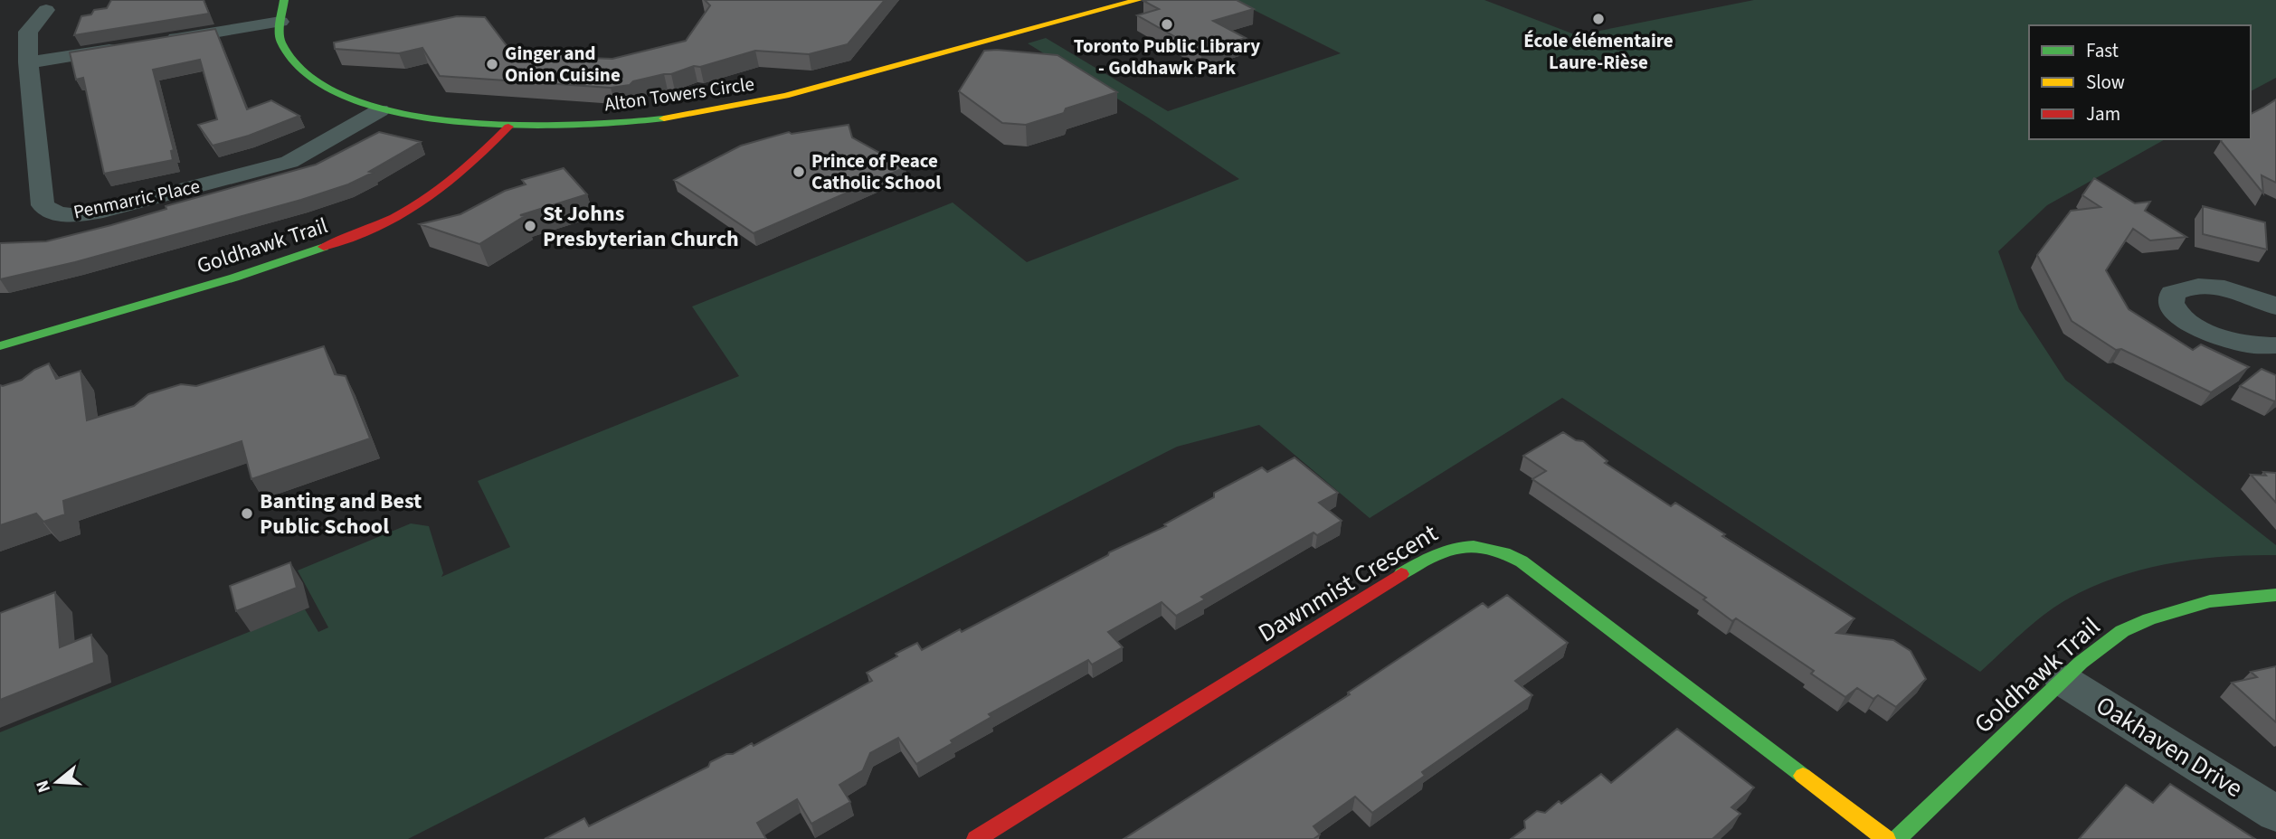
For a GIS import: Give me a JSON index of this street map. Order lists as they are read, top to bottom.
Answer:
{
  "streets": {
    "street": [
      "Alton Towers Circle",
      "Penmarric Place",
      "Goldhawk Trail",
      "Dawnmist Crescent",
      "Oakhaven Drive"
    ]
  },
  "crossings": [
    ["Alton Towers Circle", "Penmarric Place"],
    ["Alton Towers Circle", "Goldhawk Trail"],
    ["Goldhawk Trail", "Oakhaven Drive"]
  ],
  "places": [
    "École élémentaire Laure-Rièse",
    "Toronto Public Library - Goldhawk Park",
    "Ginger and Onion Cuisine",
    "Prince of Peace Catholic School",
    "St Johns Presbyterian Church",
    "Banting and Best Public School"
  ],
  "legend": ["Fast", "Slow", "Jam"],
  "north": "left"
}
